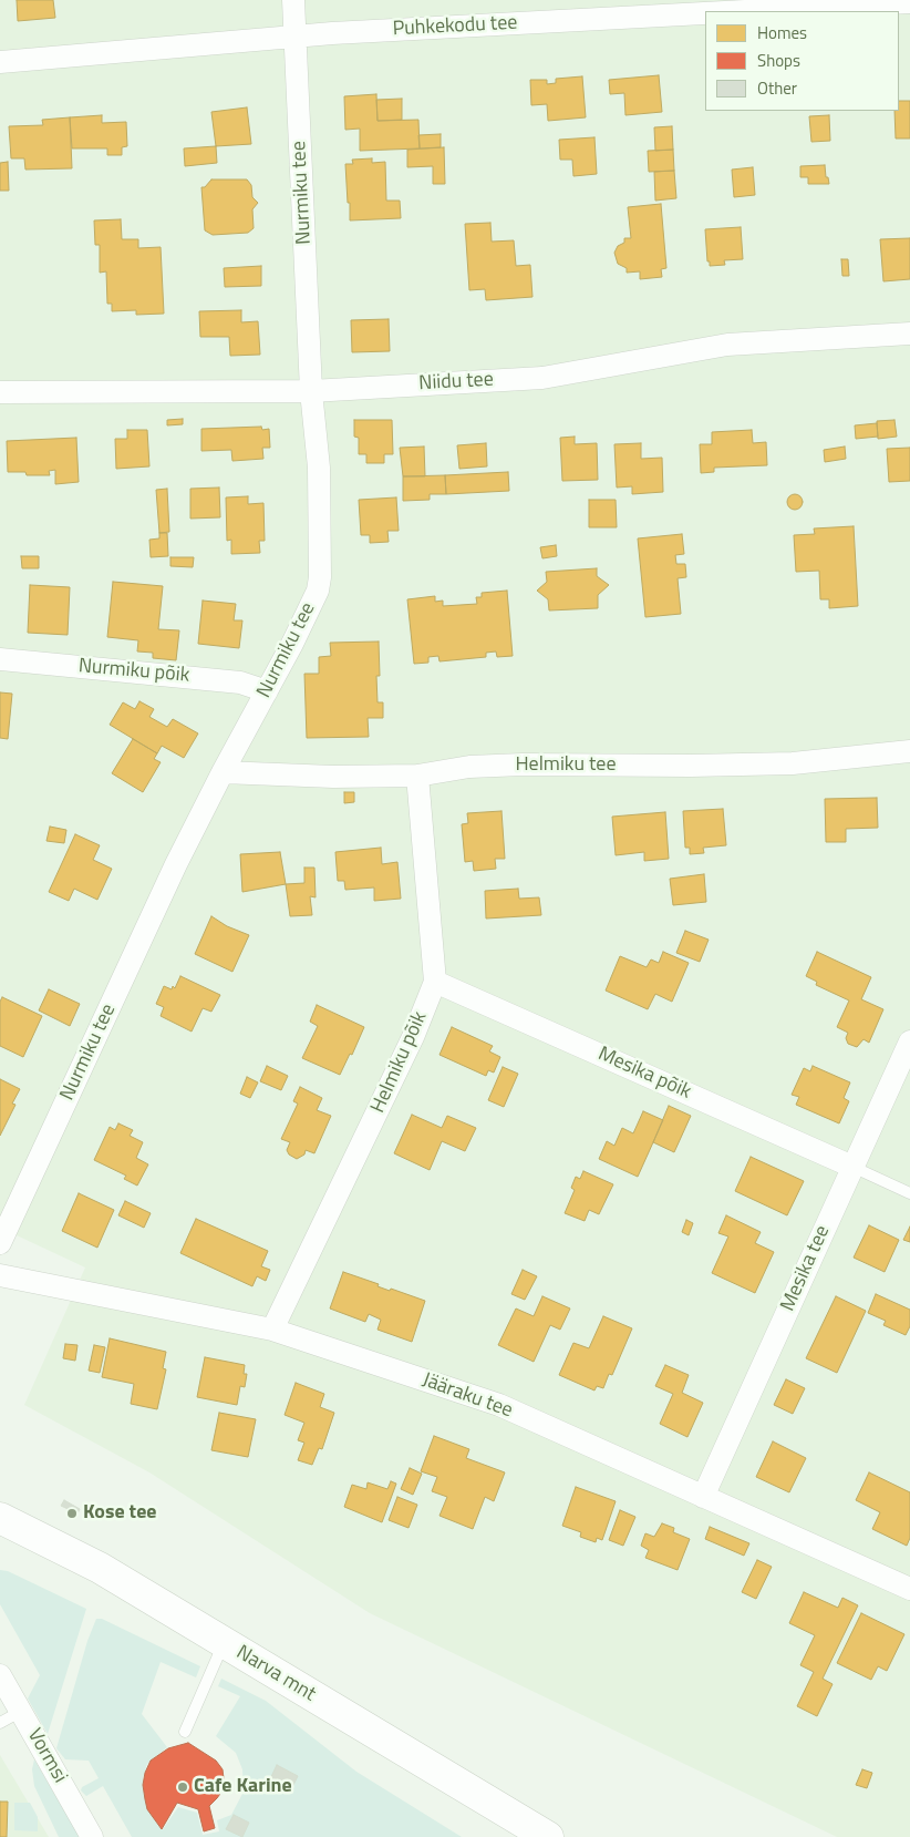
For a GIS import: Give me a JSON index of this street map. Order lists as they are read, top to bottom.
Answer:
{
  "streets": {
    "main road": ["Narva mnt"],
    "street": [
      "Puhkekodu tee",
      "Nurmiku tee",
      "Niidu tee",
      "Nurmiku põik",
      "Helmiku tee",
      "Helmiku põik",
      "Mesika põik",
      "Mesika tee",
      "Jääraku tee",
      "Vormsi"
    ]
  },
  "crossings": [
    ["Puhkekodu tee", "Nurmiku tee"],
    ["Nurmiku tee", "Niidu tee"],
    ["Nurmiku tee", "Nurmiku põik"],
    ["Nurmiku tee", "Helmiku tee"],
    ["Helmiku tee", "Helmiku põik"],
    ["Helmiku põik", "Mesika põik"],
    ["Helmiku põik", "Jääraku tee"],
    ["Mesika põik", "Mesika tee"],
    ["Mesika tee", "Jääraku tee"]
  ],
  "places": ["Kose tee", "Cafe Karine"],
  "legend": ["Homes", "Shops", "Other"]
}
